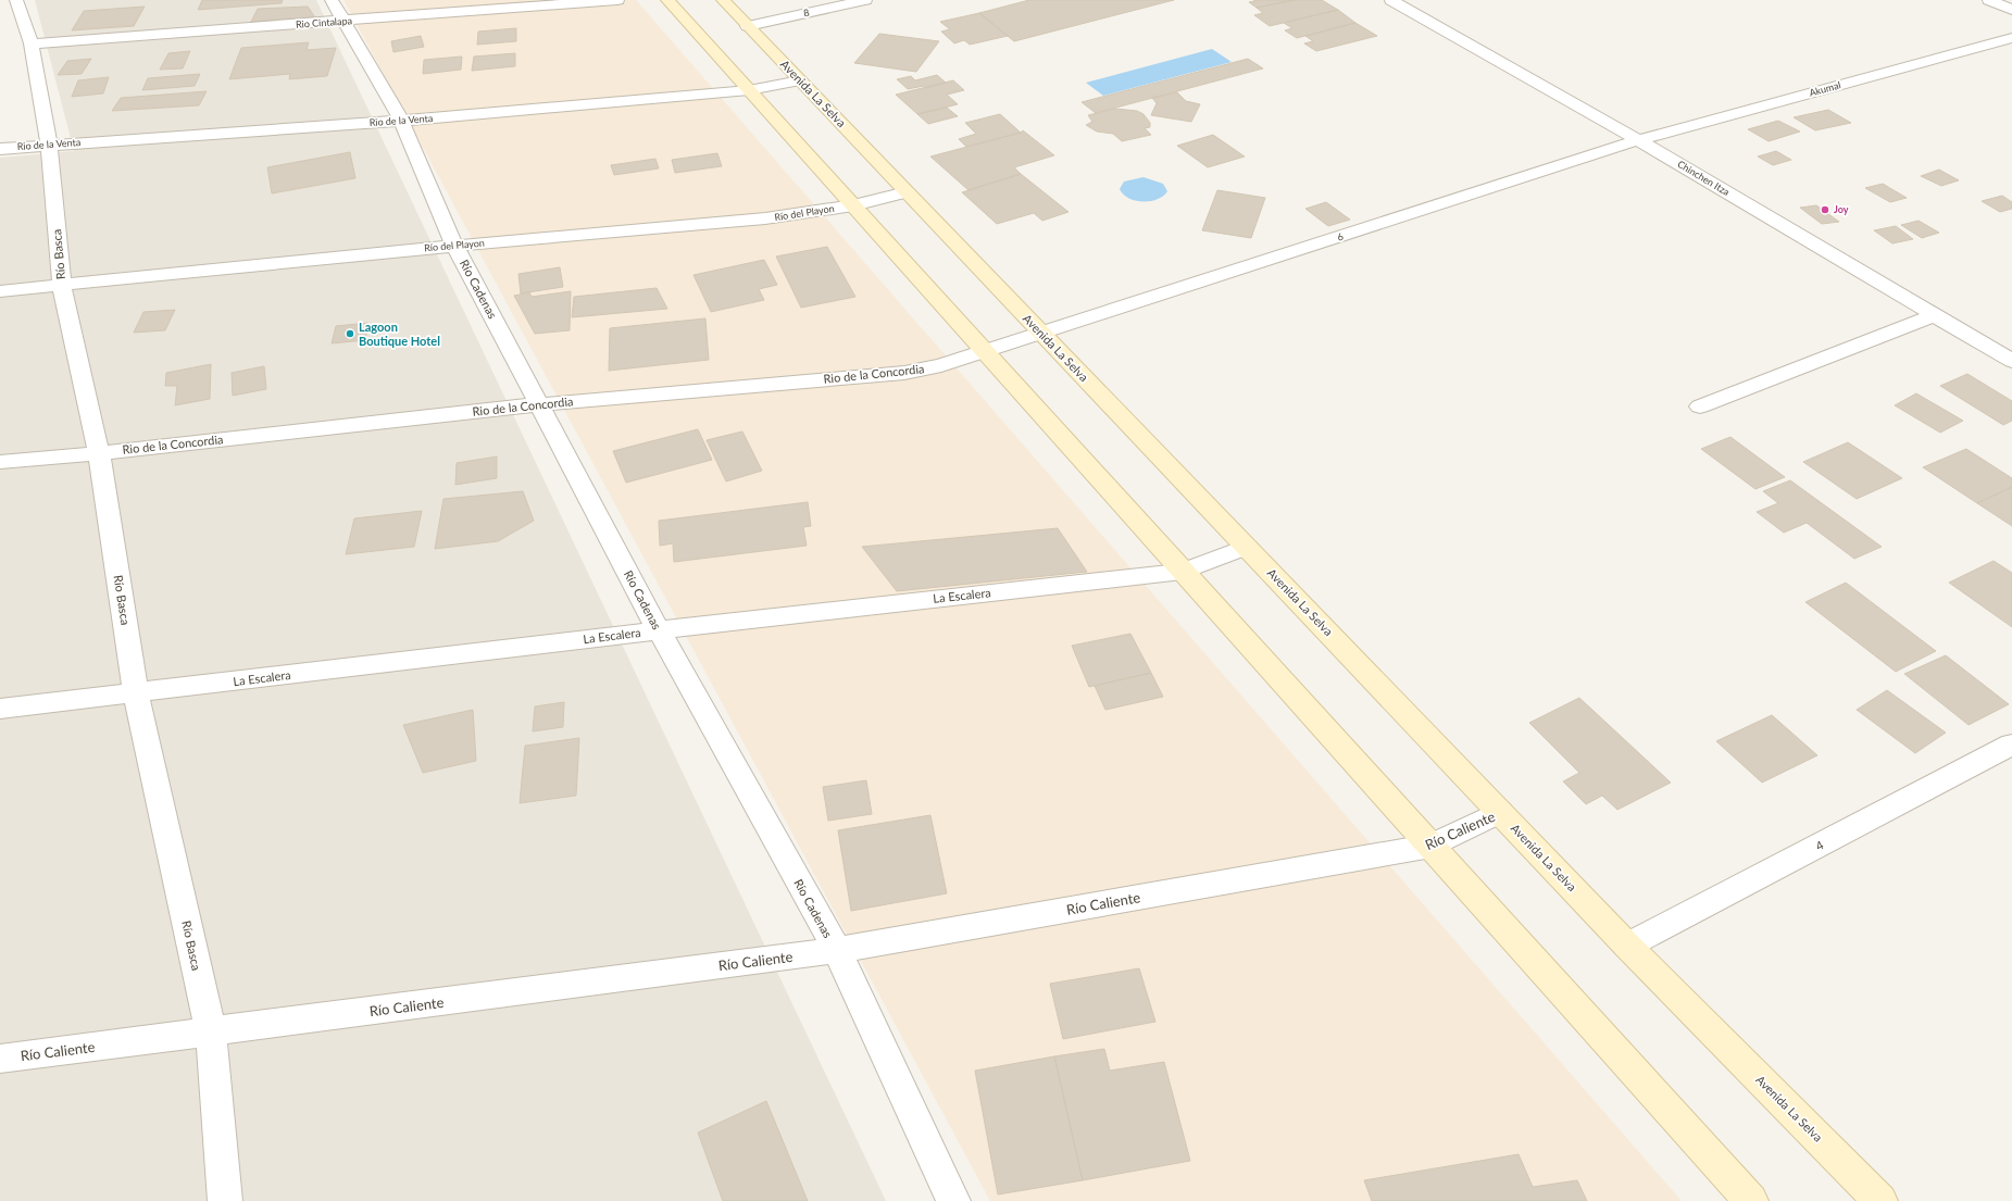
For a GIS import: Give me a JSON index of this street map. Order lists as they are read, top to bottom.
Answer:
{
  "streets": {
    "street": [
      "8",
      "Rio Cintalapa",
      "Akumal",
      "Avenida La Selva",
      "Rio de la Venta",
      "Chinchen Itza",
      "Río del Playon",
      "6",
      "Río Basca",
      "Río Cadenas",
      "Rio de la Concordia",
      "La Escalera",
      "Río Caliente",
      "4"
    ]
  },
  "crossings": [
    ["8", "Avenida La Selva"],
    ["Rio Cintalapa", "Río Basca"],
    ["Rio Cintalapa", "Río Cadenas"],
    ["Akumal", "Chinchen Itza"],
    ["Akumal", "6"],
    ["Avenida La Selva", "Rio de la Venta"],
    ["Avenida La Selva", "Río del Playon"],
    ["Avenida La Selva", "6"],
    ["Avenida La Selva", "Rio de la Concordia"],
    ["Avenida La Selva", "La Escalera"],
    ["Avenida La Selva", "Río Caliente"],
    ["Avenida La Selva", "4"],
    ["Rio de la Venta", "Río Basca"],
    ["Rio de la Venta", "Río Cadenas"],
    ["Chinchen Itza", "6"],
    ["Río del Playon", "Río Basca"],
    ["Río del Playon", "Río Cadenas"],
    ["6", "Rio de la Concordia"],
    ["Río Basca", "Rio de la Concordia"],
    ["Río Basca", "La Escalera"],
    ["Río Basca", "Río Caliente"],
    ["Río Cadenas", "Rio de la Concordia"],
    ["Río Cadenas", "La Escalera"],
    ["Río Cadenas", "Río Caliente"]
  ],
  "places": ["Joy", "Lagoon Boutique Hotel"]
}
